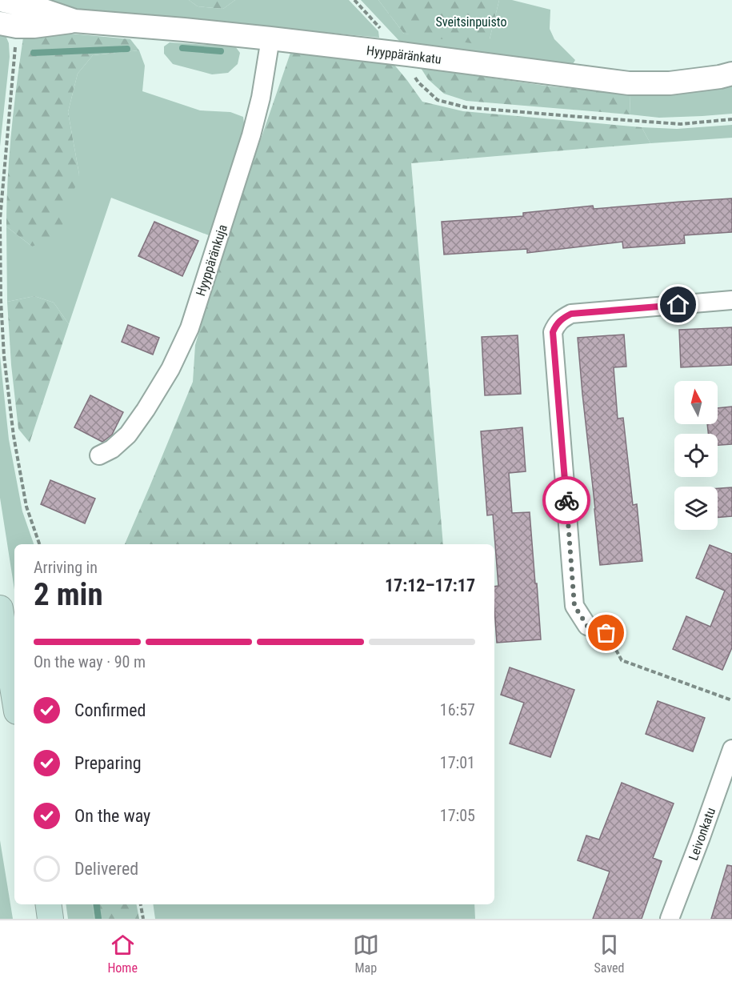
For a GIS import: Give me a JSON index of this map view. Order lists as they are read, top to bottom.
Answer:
{
  "streets": {
    "street": ["Hyyppäränkatu", "Hyyppäränkuja", "Leivonkatu"]
  },
  "crossings": [
    ["Hyyppäränkatu", "Hyyppäränkuja"]
  ],
  "parks": ["Sveitsinpuisto"],
  "north": "top",
  "page": {
    "heading": ["2 min", "Arriving in", "17:12–17:17"],
    "bar": "On the way · 90 m",
    "list": [
      ["Confirmed", "16:57"],
      ["Preparing", "17:01"],
      ["On the way", "17:05"],
      "Delivered"
    ],
    "tabs": ["Home", "Map", "Saved"]
  }
}
